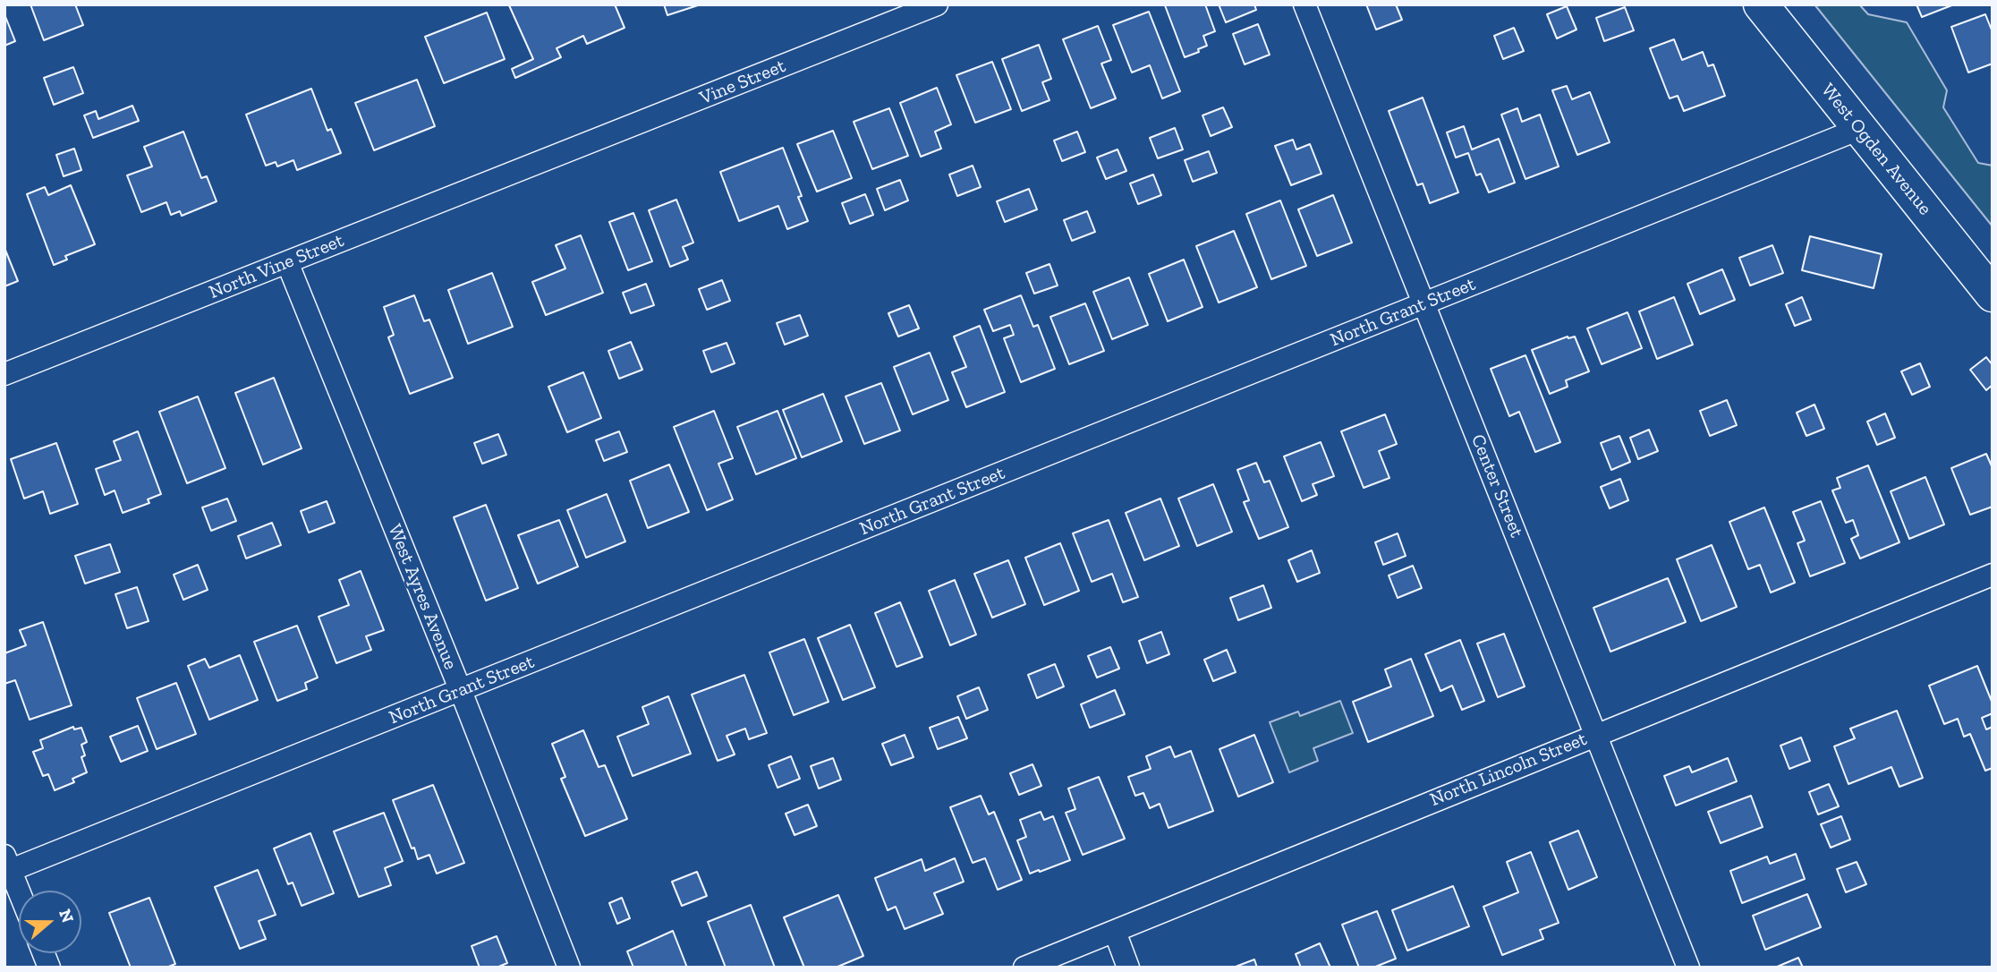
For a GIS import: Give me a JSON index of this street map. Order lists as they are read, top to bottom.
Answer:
{
  "streets": {
    "main road": ["West Ogden Avenue"],
    "street": [
      "Vine Street",
      "North Vine Street",
      "North Grant Street",
      "Center Street",
      "West Ayres Avenue",
      "North Lincoln Street"
    ]
  },
  "crossings": [
    ["Vine Street", "North Vine Street"],
    ["West Ogden Avenue", "North Grant Street"],
    ["North Vine Street", "West Ayres Avenue"],
    ["North Grant Street", "Center Street"],
    ["North Grant Street", "West Ayres Avenue"],
    ["Center Street", "North Lincoln Street"]
  ],
  "north": "right"
}
